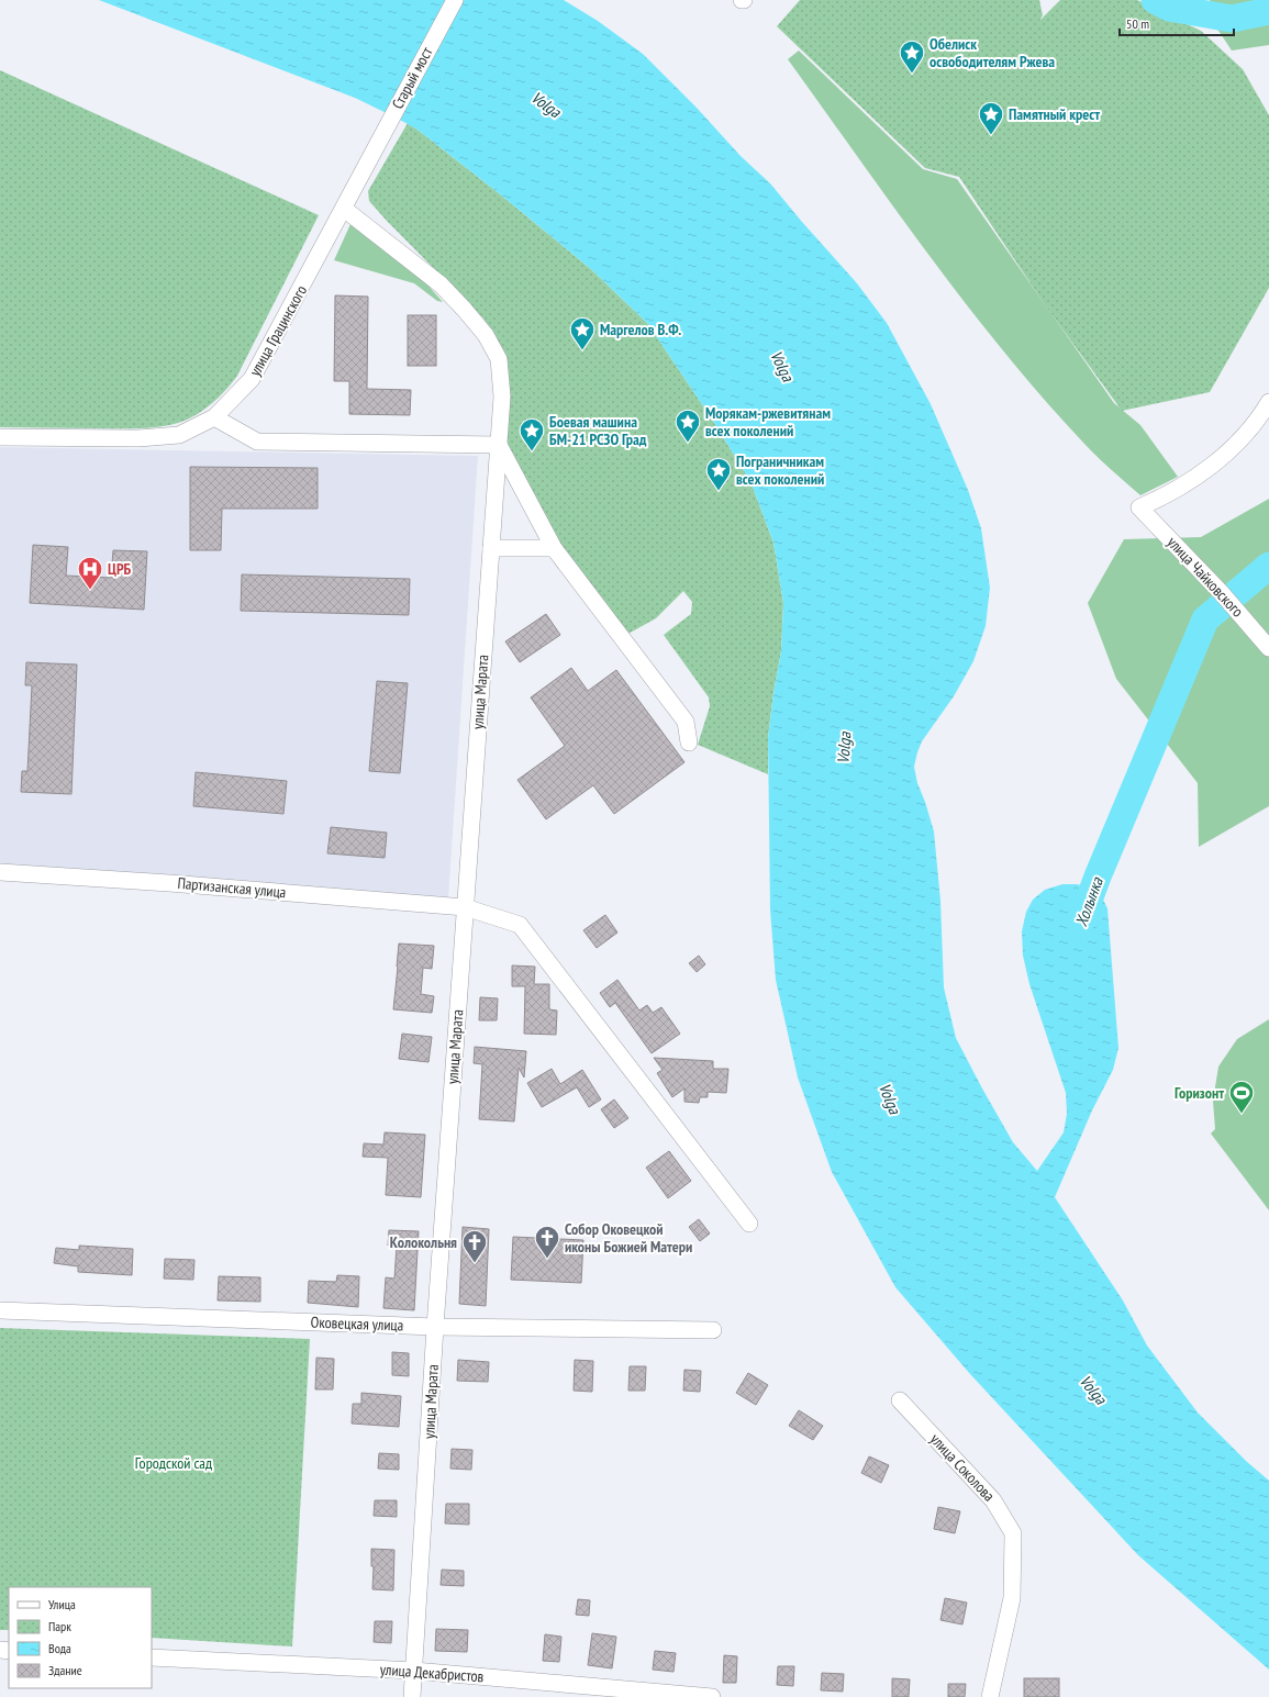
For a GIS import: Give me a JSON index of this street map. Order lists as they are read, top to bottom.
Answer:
{
  "streets": {
    "street": [
      "Старый мост",
      "улица Грацинского",
      "улица Чайковского",
      "улица Марата",
      "Партизанская улица",
      "Оковецкая улица",
      "улица Соколова",
      "улица Декабристов"
    ]
  },
  "crossings": [
    ["Старый мост", "улица Грацинского"],
    ["улица Грацинского", "улица Марата"],
    ["улица Марата", "Партизанская улица"],
    ["улица Марата", "Оковецкая улица"],
    ["улица Марата", "улица Декабристов"]
  ],
  "water": ["Volga", "Холынка"],
  "parks": ["Городской сад"],
  "places": {
    "place": [
      "Обелиск освободителям Ржева",
      "Памятный крест",
      "Маргелов В.Ф.",
      "Морякам-ржевитянам всех поколений",
      "Боевая машина БМ-21 РСЗО Град",
      "Пограничникам всех поколений"
    ],
    "hospital": ["ЦРБ"],
    "sports": ["Горизонт"],
    "church": ["Собор Оковецкой иконы Божией Матери", "Колокольня"]
  },
  "legend": [
    "Улица",
    "Парк",
    "Вода",
    "Здание"
  ],
  "scale_bar": "50 m"
}
